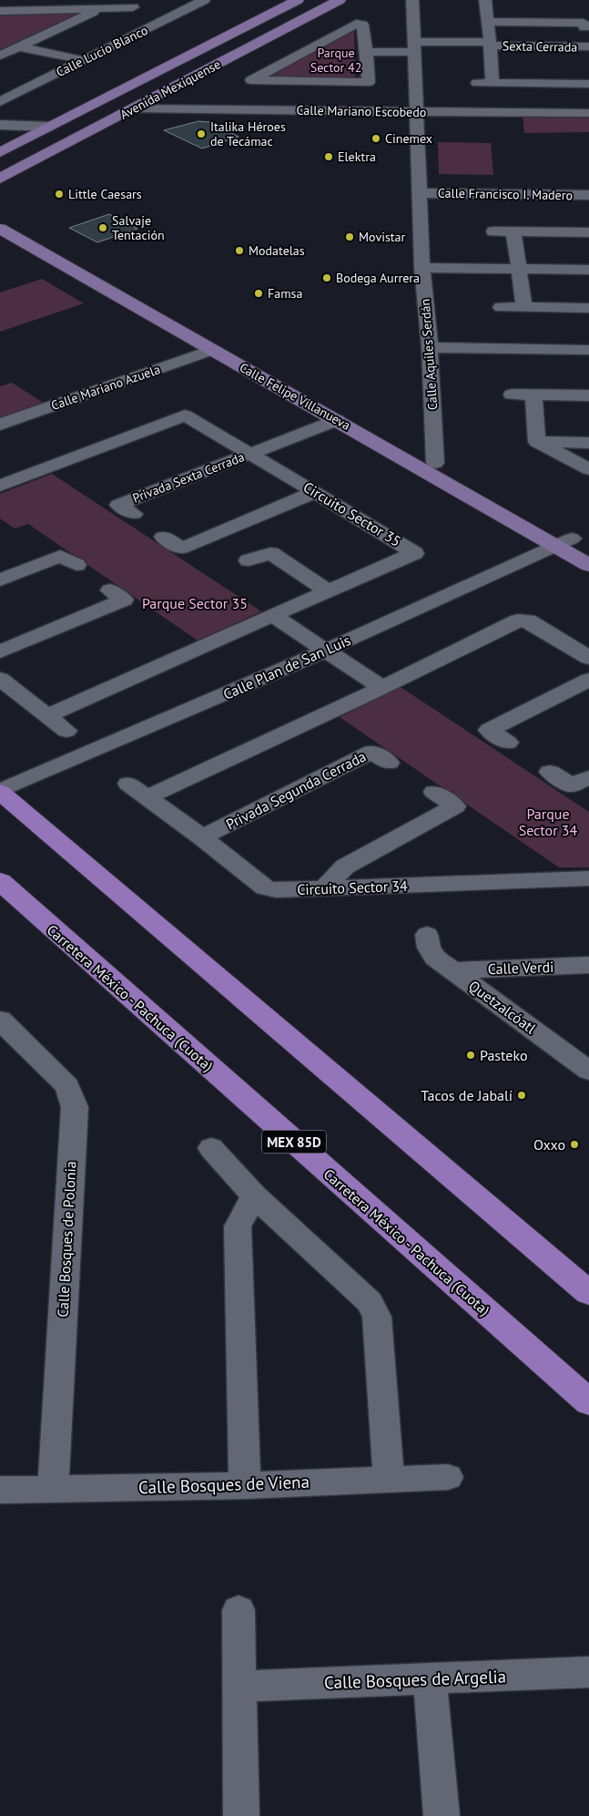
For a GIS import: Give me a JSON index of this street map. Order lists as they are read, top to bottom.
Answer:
{
  "streets": {
    "highway": ["Carretera México - Pachuca (Cuota)", "MEX 85D"],
    "main road": ["Avenida Mexiquense", "Calle Felipe Villanueva"],
    "street": [
      "Sexta Cerrada",
      "Calle Lucio Blanco",
      "Calle Mariano Escobedo",
      "Calle Francisco I. Madero",
      "Calle Aquiles Serdán",
      "Calle Mariano Azuela",
      "Privada Sexta Cerrada",
      "Circuito Sector 35",
      "Calle Plan de San Luis",
      "Privada Segunda Cerrada",
      "Circuito Sector 34",
      "Calle Verdi",
      "Quetzalcóatl",
      "Calle Bosques de Polonia",
      "Calle Bosques de Viena",
      "Calle Bosques de Argelia"
    ]
  },
  "crossings": [
    ["Sexta Cerrada", "Calle Aquiles Serdán"],
    ["Avenida Mexiquense", "Calle Mariano Escobedo"],
    ["Calle Mariano Escobedo", "Calle Aquiles Serdán"],
    ["Calle Francisco I. Madero", "Calle Aquiles Serdán"],
    ["Calle Aquiles Serdán", "Calle Felipe Villanueva"],
    ["Calle Mariano Azuela", "Calle Felipe Villanueva"],
    ["Calle Felipe Villanueva", "Calle Plan de San Luis"],
    ["Privada Sexta Cerrada", "Circuito Sector 35"],
    ["Privada Segunda Cerrada", "Circuito Sector 34"],
    ["Calle Verdi", "Quetzalcóatl"],
    ["Calle Bosques de Polonia", "Calle Bosques de Viena"]
  ],
  "parks": ["Parque Sector 42", "Parque Sector 35", "Parque Sector 34"],
  "places": [
    "Italika Héroes de Tecámac",
    "Cinemex",
    "Elektra",
    "Little Caesars",
    "Salvaje Tentación",
    "Movistar",
    "Modatelas",
    "Bodega Aurrera",
    "Famsa",
    "Pasteko",
    "Tacos de Jabalí",
    "Oxxo"
  ]
}
